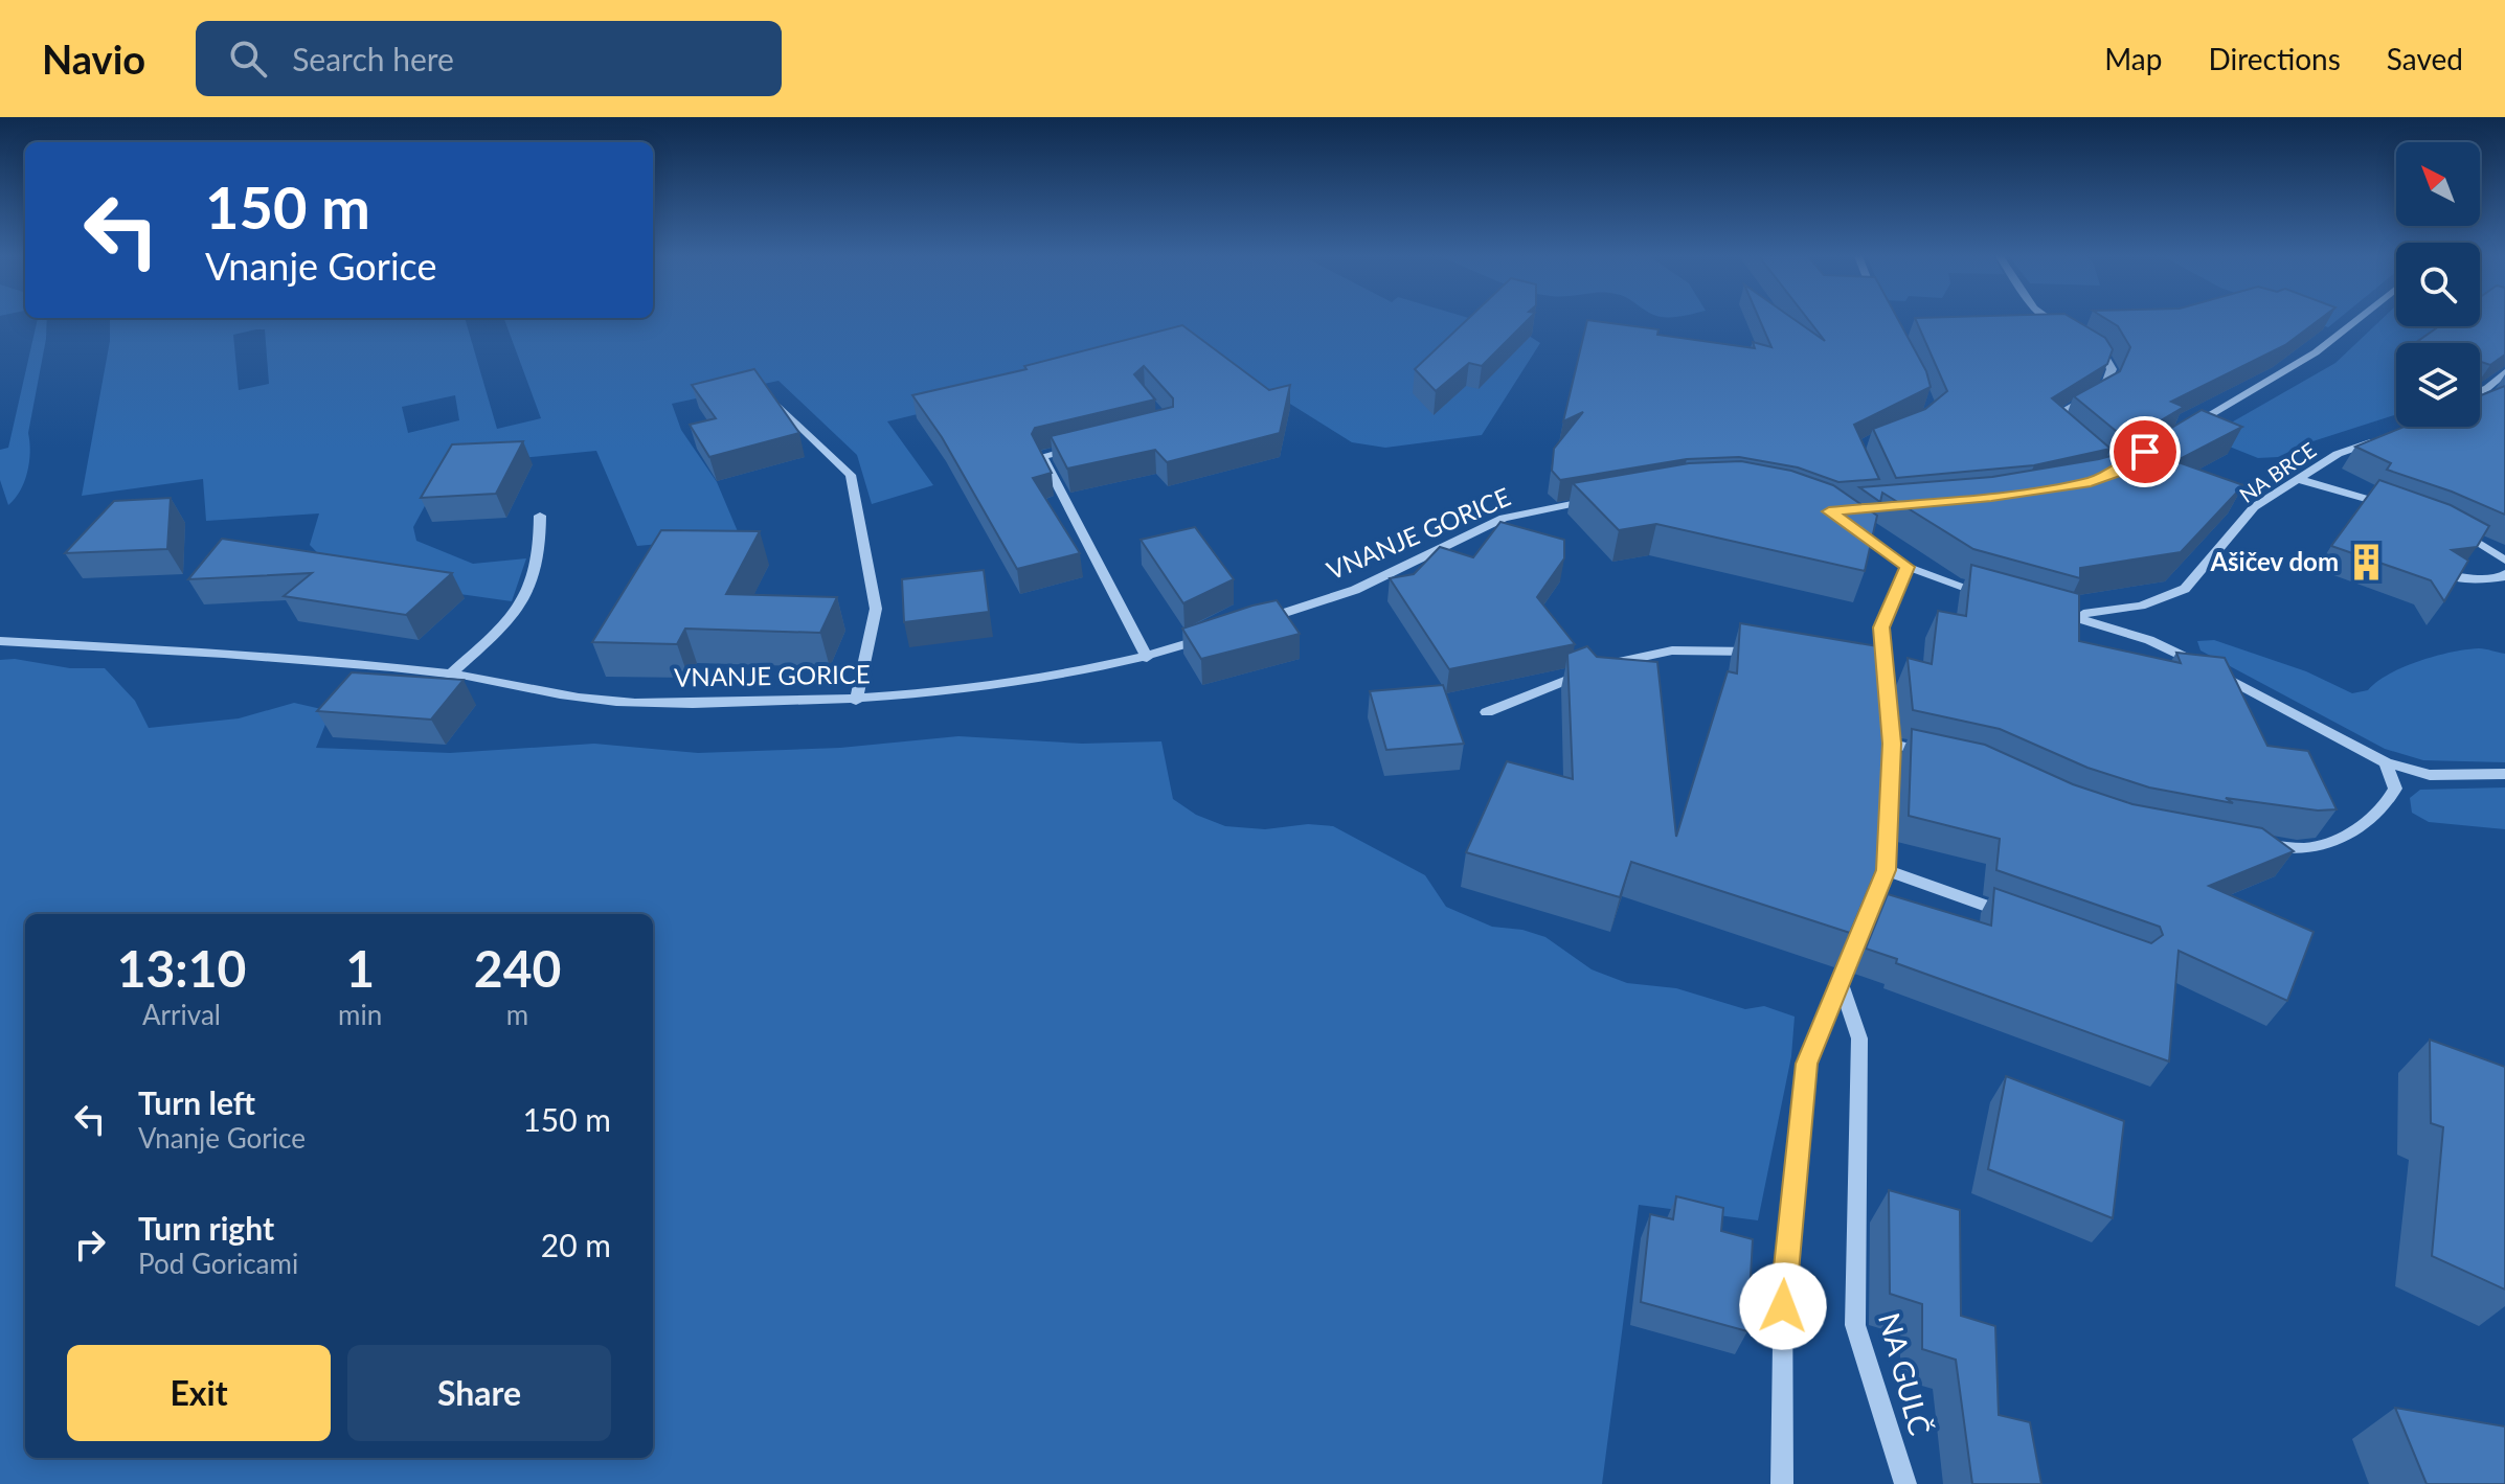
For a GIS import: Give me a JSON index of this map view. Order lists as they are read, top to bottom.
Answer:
{
  "streets": {
    "street": ["NA BRCE", "VNANJE GORICE", "NA GULČ"]
  },
  "places": {
    "building": ["Ašičev dom"]
  },
  "north": "top left",
  "page": {
    "header": "Navio",
    "search": "Search here",
    "nav": ["Map", "Directions", "Saved"],
    "turn": ["150 m", "Vnanje Gorice"],
    "eta": [
      "13:10",
      "Arrival",
      "1",
      "min",
      "240",
      "m"
    ],
    "list": [
      {
        "name": "Turn left",
        "note": "Vnanje Gorice",
        "value": "150 m"
      },
      {
        "name": "Turn right",
        "note": "Pod Goricami",
        "value": "20 m"
      }
    ],
    "buttons": ["Exit", "Share"]
  }
}
